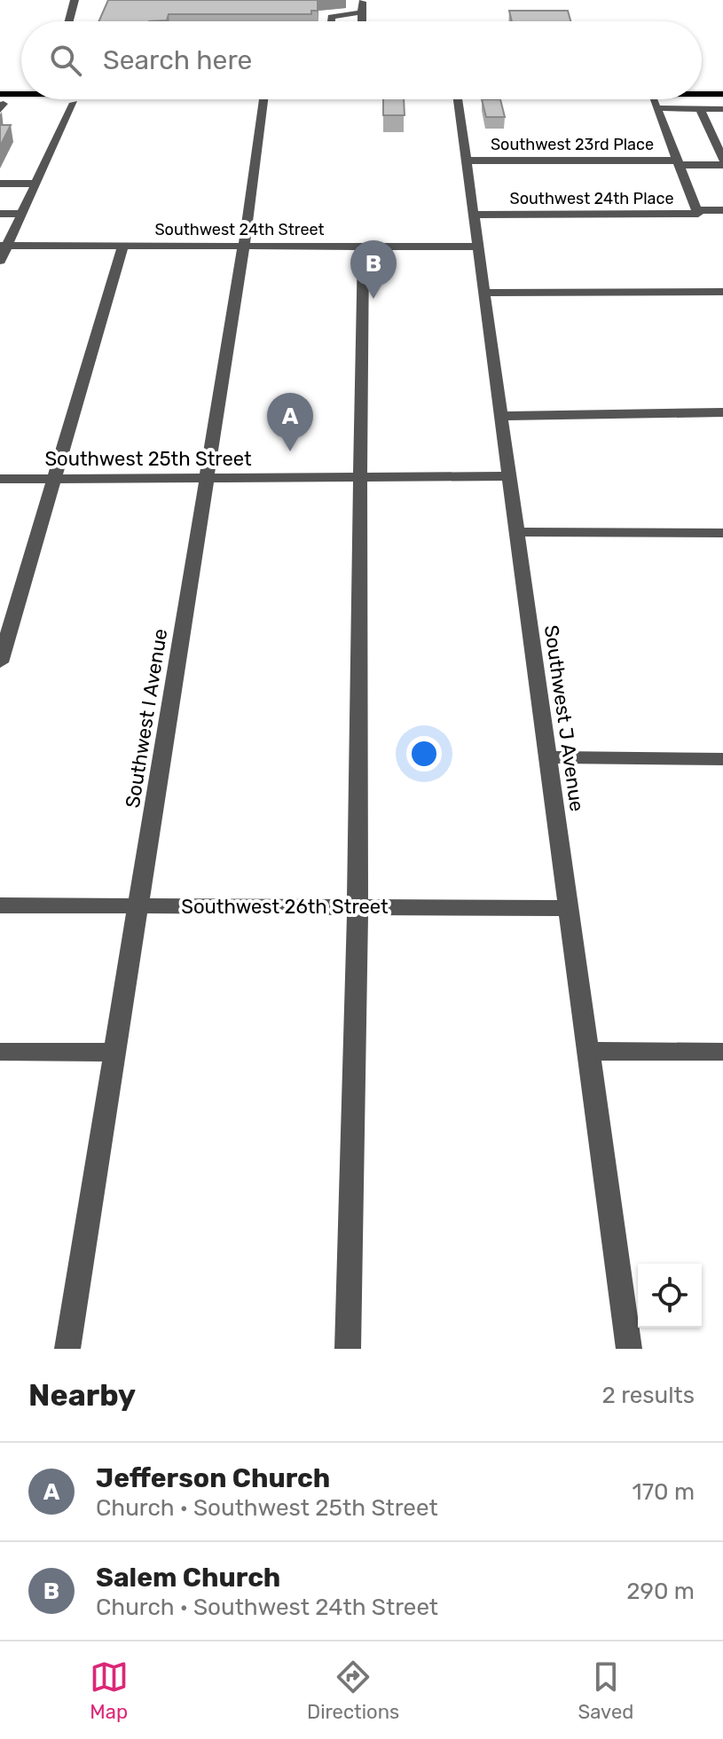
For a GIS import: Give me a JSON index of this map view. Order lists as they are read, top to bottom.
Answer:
{
  "streets": {
    "street": [
      "Southwest 23rd Place",
      "Southwest 24th Place",
      "Southwest 24th Street",
      "Southwest 25th Street",
      "Southwest I Avenue",
      "Southwest J Avenue",
      "Southwest 26th Street"
    ]
  },
  "crossings": [
    ["Southwest 23rd Place", "Southwest 24th Place"],
    ["Southwest 23rd Place", "Southwest J Avenue"],
    ["Southwest 24th Place", "Southwest J Avenue"],
    ["Southwest 24th Street", "Southwest I Avenue"],
    ["Southwest 24th Street", "Southwest J Avenue"],
    ["Southwest 25th Street", "Southwest I Avenue"],
    ["Southwest 25th Street", "Southwest J Avenue"],
    ["Southwest I Avenue", "Southwest 26th Street"],
    ["Southwest J Avenue", "Southwest 26th Street"]
  ],
  "page": {
    "search": "Search here",
    "pins": ["B", "A"],
    "heading": ["Nearby", "2 results"],
    "list": [
      {
        "mark": "A",
        "name": "Jefferson Church",
        "note": "Church · Southwest 25th Street",
        "value": "170 m"
      },
      {
        "mark": "B",
        "name": "Salem Church",
        "note": "Church · Southwest 24th Street",
        "value": "290 m"
      }
    ],
    "nav": ["Map", "Directions", "Saved"]
  }
}
